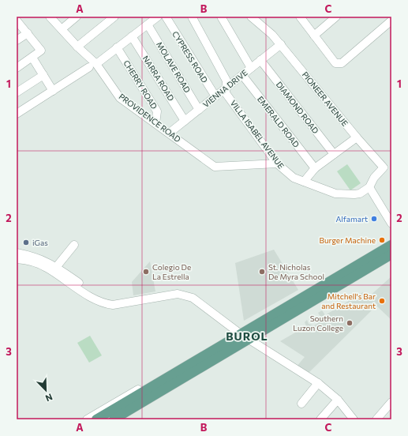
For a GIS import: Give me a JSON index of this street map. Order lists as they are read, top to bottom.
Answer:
{
  "streets": {
    "street": [
      "CYPRESS ROAD",
      "MOLAVE ROAD",
      "NARRA ROAD",
      "CHERRY ROAD",
      "VIENNA DRIVE",
      "PIONEER AVENUE",
      "DIAMOND ROAD",
      "PROVIDENCE ROAD",
      "EMERALD ROAD",
      "VILLA ISABEL AVENUE"
    ]
  },
  "crossings": [
    ["CYPRESS ROAD", "VIENNA DRIVE"],
    ["MOLAVE ROAD", "VIENNA DRIVE"],
    ["NARRA ROAD", "VIENNA DRIVE"],
    ["CHERRY ROAD", "PROVIDENCE ROAD"],
    ["VIENNA DRIVE", "PIONEER AVENUE"],
    ["VIENNA DRIVE", "DIAMOND ROAD"],
    ["VIENNA DRIVE", "PROVIDENCE ROAD"],
    ["VIENNA DRIVE", "EMERALD ROAD"],
    ["VIENNA DRIVE", "VILLA ISABEL AVENUE"],
    ["PIONEER AVENUE", "VILLA ISABEL AVENUE"],
    ["PROVIDENCE ROAD", "VILLA ISABEL AVENUE"]
  ],
  "districts": ["BUROL"],
  "places": [
    "Alfamart",
    "Burger Machine",
    "iGas",
    "Colegio De La Estrella",
    "St. Nicholas De Myra School",
    "Mitchell's Bar and Restaurant",
    "Southern Luzon College"
  ],
  "north": "bottom right",
  "grid": {
    "columns": ["A", "B", "C"],
    "rows": ["1", "2", "3"]
  }
}
